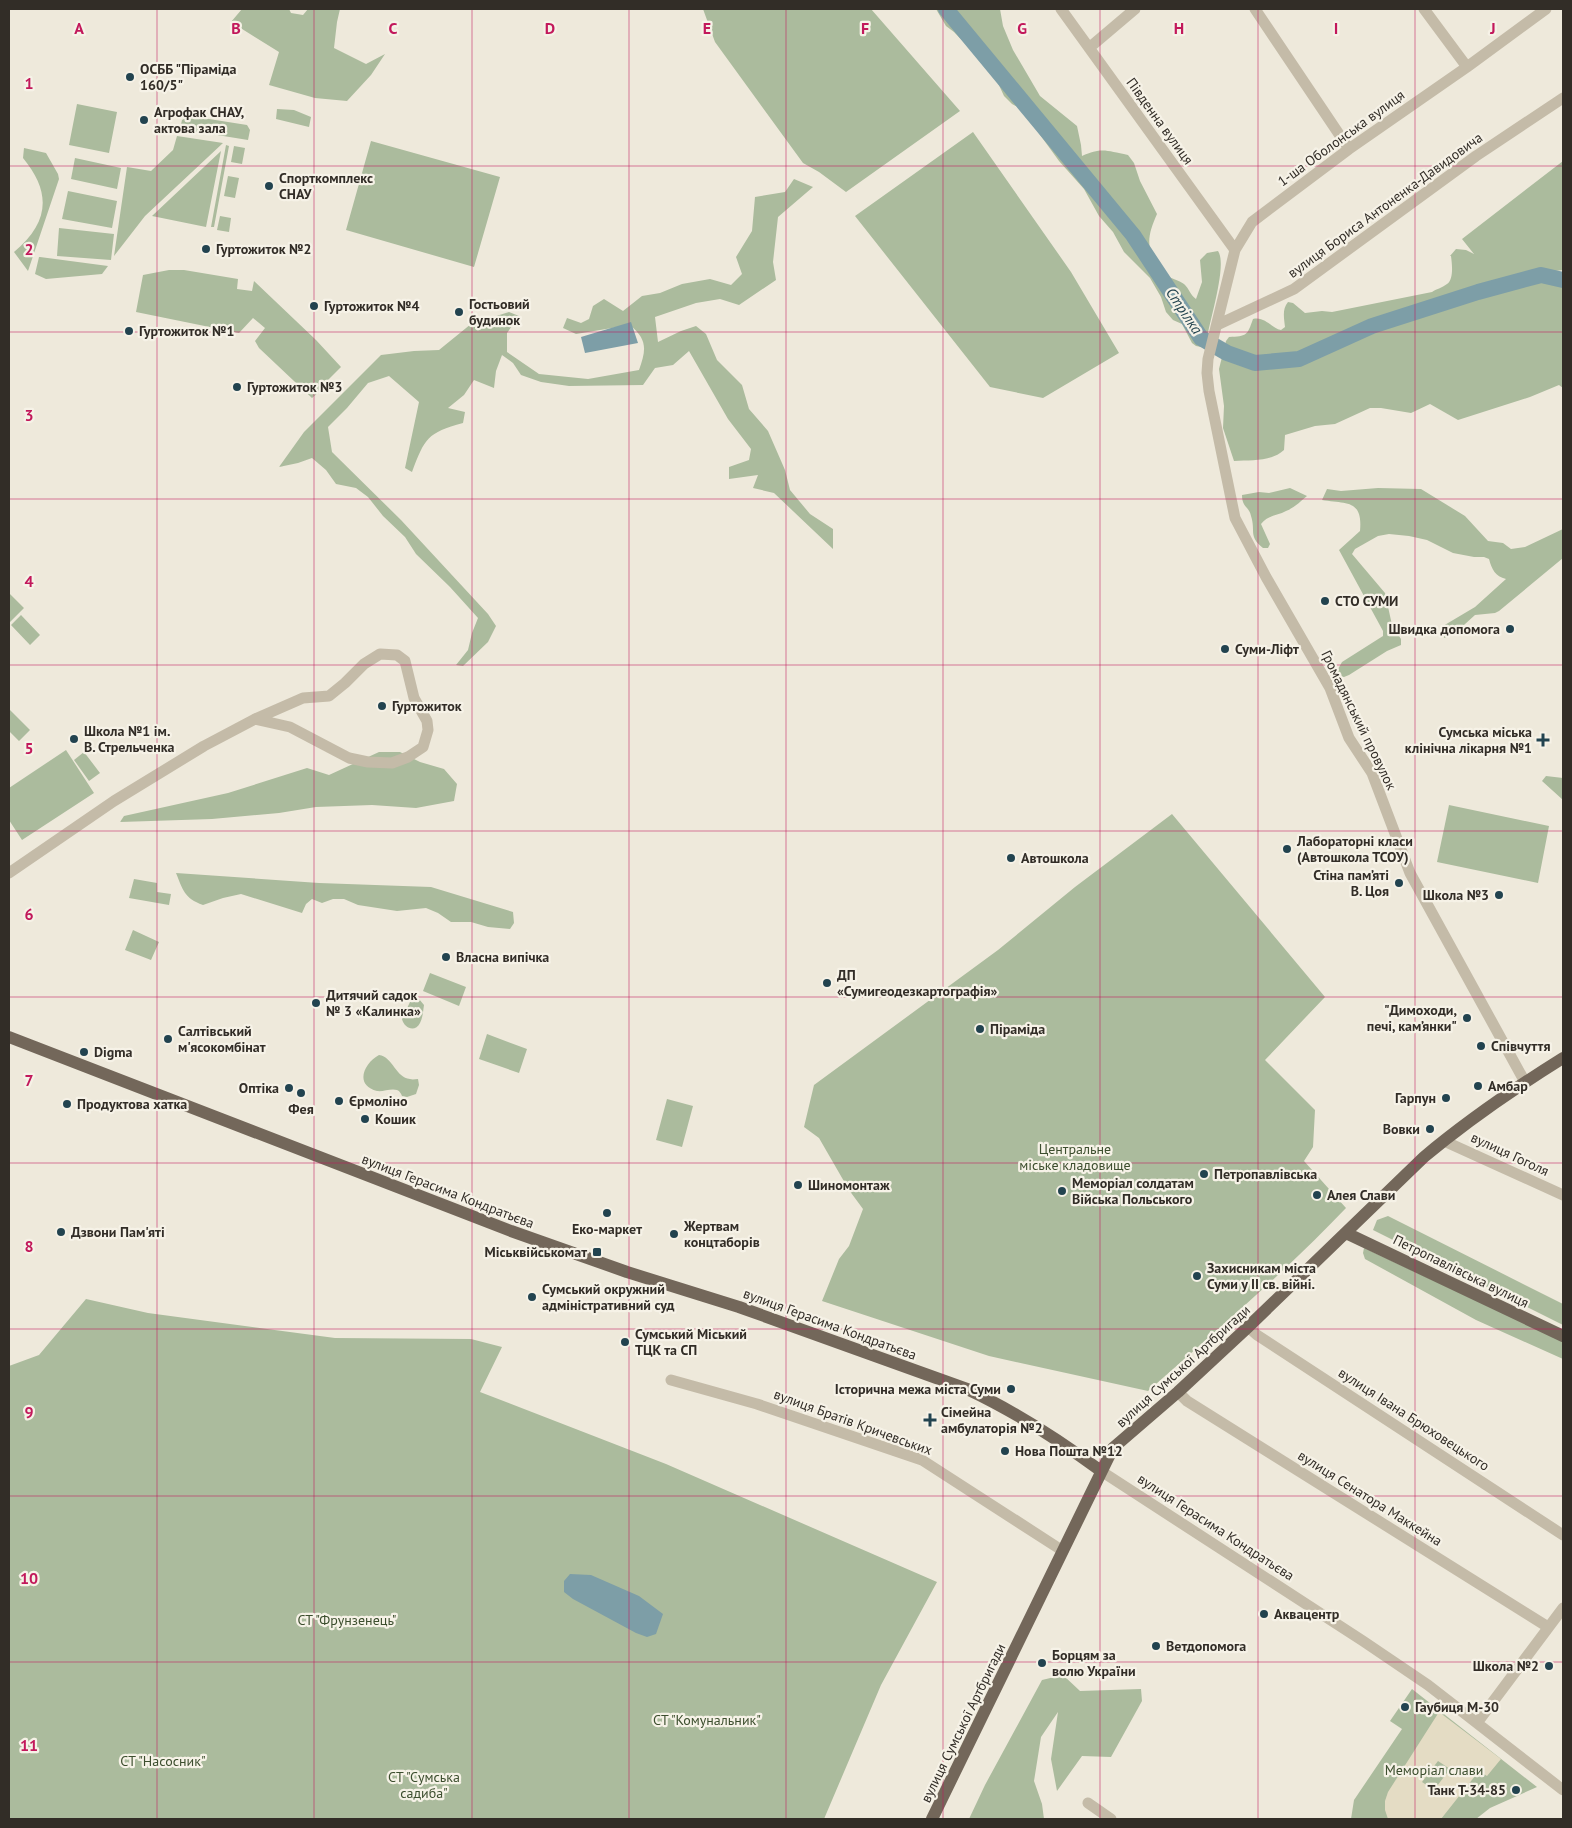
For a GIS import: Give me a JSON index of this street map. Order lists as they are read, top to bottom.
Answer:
{
  "streets": {
    "main road": ["вулиця Герасима Кондратьєва", "Петропавлівська вулиця", "вулиця Сумської Артбригади"],
    "street": [
      "Південна вулиця",
      "1-ша Оболонська вулиця",
      "вулиця Бориса Антоненка-Давидовича",
      "Громадянський провулок",
      "вулиця Гоголя",
      "вулиця Івана Брюховецького",
      "вулиця Братів Кричевських",
      "вулиця Сенатора Маккейна"
    ]
  },
  "crossings": [
    ["Південна вулиця", "1-ша Оболонська вулиця"],
    ["1-ша Оболонська вулиця", "вулиця Бориса Антоненка-Давидовича"],
    ["1-ша Оболонська вулиця", "Громадянський провулок"],
    ["вулиця Бориса Антоненка-Давидовича", "Громадянський провулок"],
    ["Громадянський провулок", "вулиця Сумської Артбригади"],
    ["вулиця Гоголя", "вулиця Сумської Артбригади"],
    ["вулиця Герасима Кондратьєва", "вулиця Сумської Артбригади"],
    ["Петропавлівська вулиця", "вулиця Сумської Артбригади"],
    ["вулиця Сумської Артбригади", "вулиця Івана Брюховецького"],
    ["вулиця Сумської Артбригади", "вулиця Братів Кричевських"],
    ["вулиця Сумської Артбригади", "вулиця Сенатора Маккейна"]
  ],
  "water": ["Стрілка"],
  "parks": [
    "Центральне міське кладовище",
    "СТ \"Фрунзенець\"",
    "СТ \"Комунальник\"",
    "СТ \"Насосник\"",
    "Меморіал слави",
    "СТ \"Сумська садиба\""
  ],
  "places": {
    "other": [
      "ОСББ \"Піраміда 160/5\"",
      "Агрофак СНАУ, актова зала",
      "Спорткомплекс СНАУ",
      "Гуртожиток №2",
      "Гуртожиток №4",
      "Гостьовий будинок",
      "Гуртожиток №1",
      "Гуртожиток №3",
      "СТО СУМИ",
      "Швидка допомога",
      "Суми-Ліфт",
      "Гуртожиток",
      "Школа №1 ім. В. Стрельченка",
      "Лабораторні класи (Автошкола ТСОУ)",
      "Автошкола",
      "Стіна пам’яті В. Цоя",
      "Школа №3",
      "Власна випічка",
      "ДП «Сумигеодезкартографія»",
      "Дитячий садок № 3 «Калинка»",
      "\"Димоходи, печі, кам’янки\"",
      "Піраміда",
      "Салтівський м'ясокомбінат",
      "Співчуття",
      "Digma",
      "Амбар",
      "Оптіка",
      "Фея",
      "Гарпун",
      "Єрмоліно",
      "Продуктова хатка",
      "Кошик",
      "Вовки",
      "Петропавлівська",
      "Шиномонтаж",
      "Меморіал солдатам Війська Польського",
      "Алея Слави",
      "Еко-маркет",
      "Дзвони Пам'яті",
      "Жертвам концтаборів",
      "Захисникам міста Суми у ІІ св. війні.",
      "Сумський окружний адміністративний суд",
      "Сумський Міський ТЦК та СП",
      "Історична межа міста Суми",
      "Нова Пошта №12",
      "Аквацентр",
      "Ветдопомога",
      "Борцям за волю України",
      "Школа №2",
      "Гаубиця М-30",
      "Танк Т-34-85"
    ],
    "health": ["Сумська міська клінічна лікарня №1", "Сімейна амбулаторія №2"],
    "transit": ["Міськвійськомат"]
  },
  "grid": {
    "columns": [
      "A",
      "B",
      "C",
      "D",
      "E",
      "F",
      "G",
      "H",
      "I",
      "J"
    ],
    "rows": [
      "1",
      "2",
      "3",
      "4",
      "5",
      "6",
      "7",
      "8",
      "9",
      "10",
      "11"
    ]
  }
}
